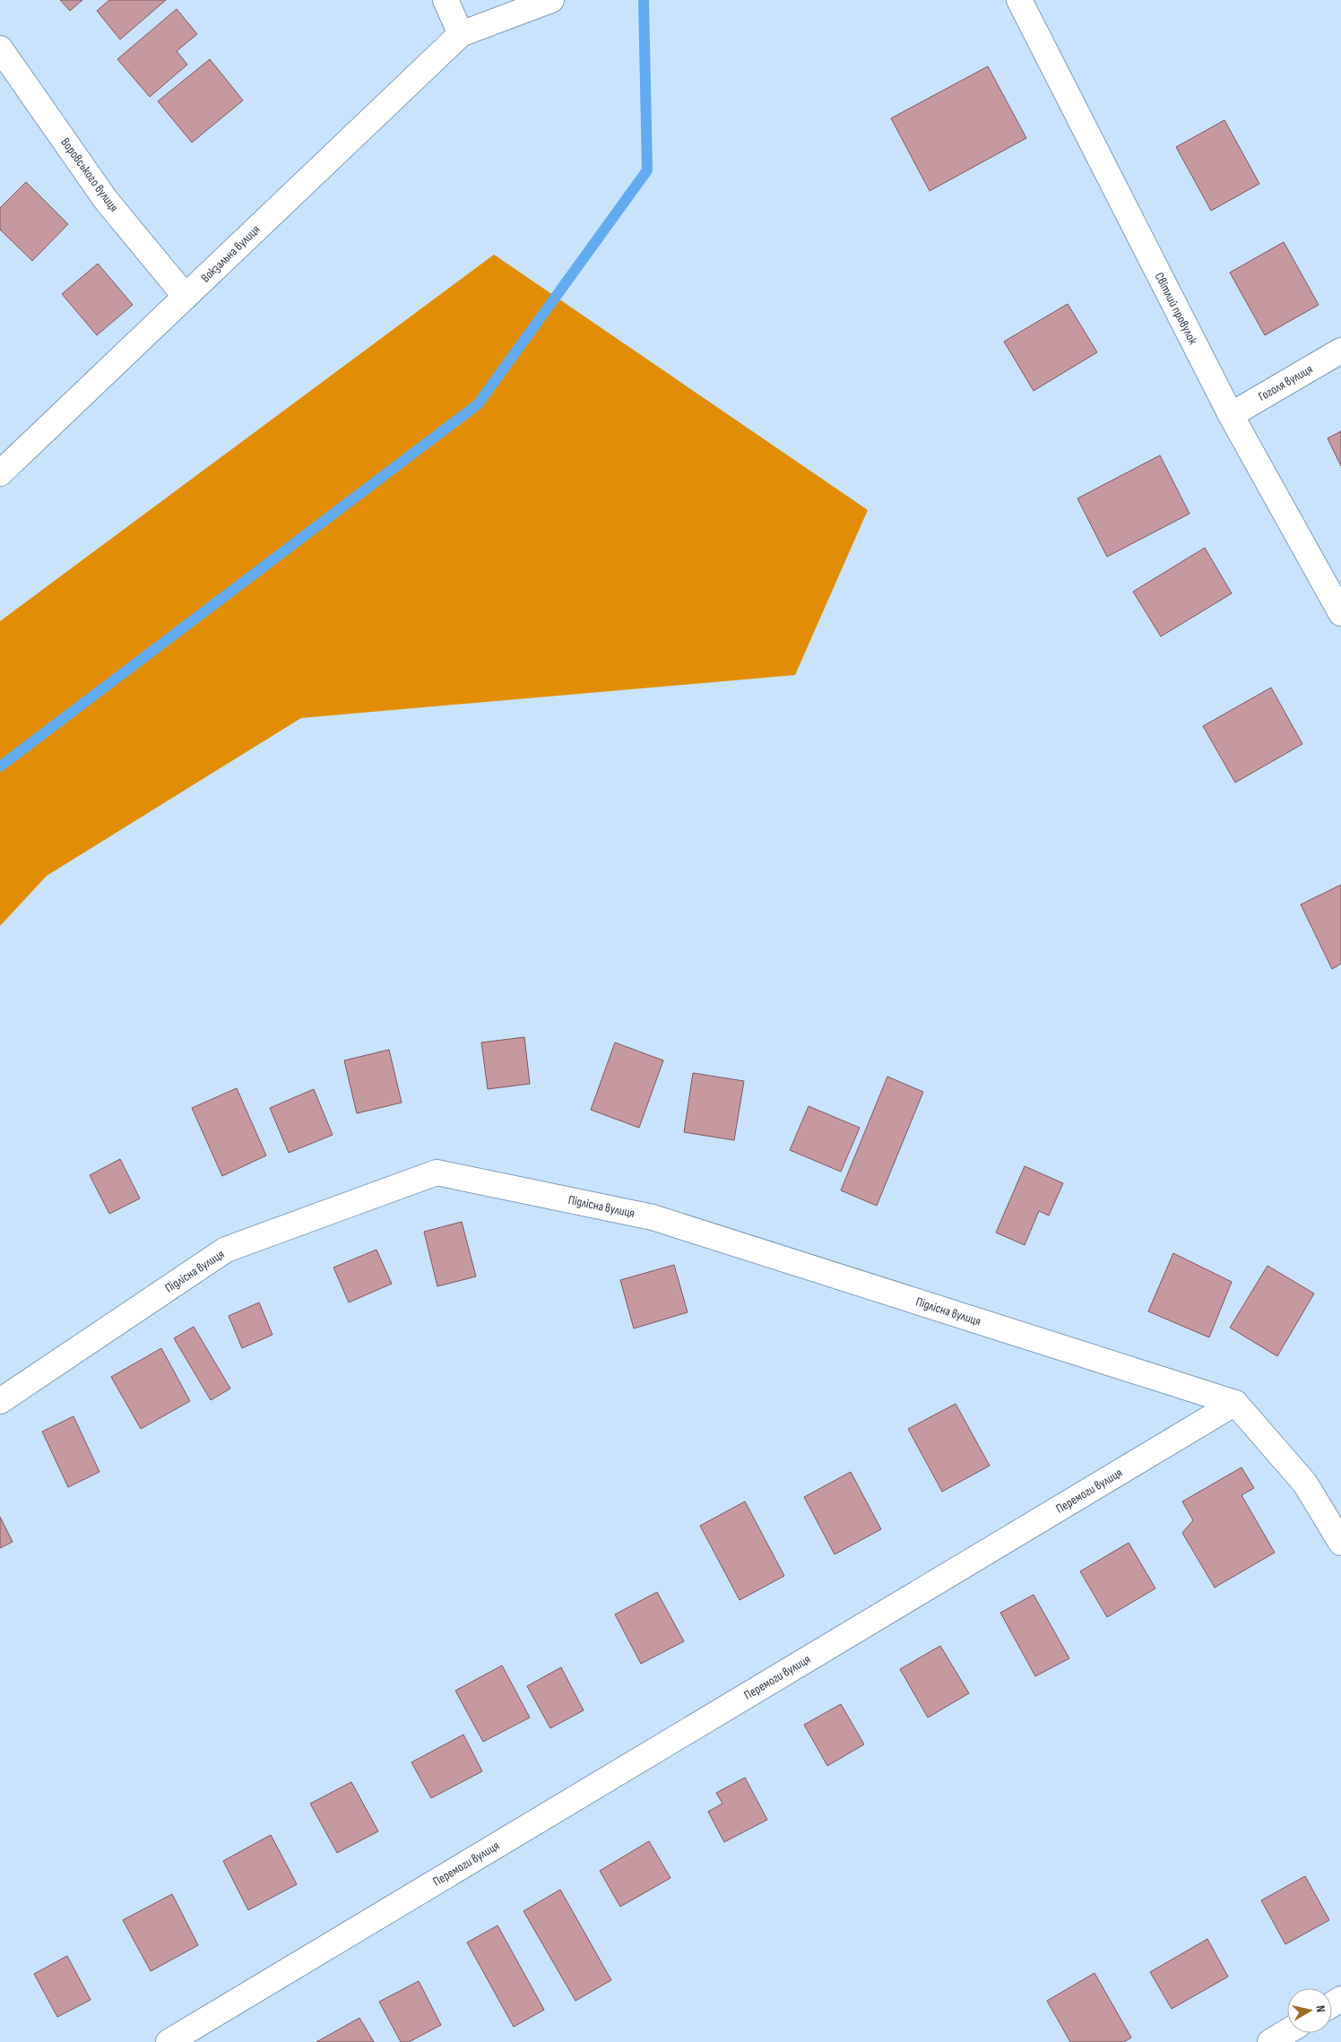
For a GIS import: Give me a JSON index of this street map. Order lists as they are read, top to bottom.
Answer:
{
  "streets": {
    "street": [
      "Воровського вулиця",
      "Вокзальна вулиця",
      "Світлий провулок",
      "Гоголя вулиця",
      "Підлісна вулиця",
      "Перемоги вулиця"
    ]
  },
  "crossings": [
    ["Воровського вулиця", "Вокзальна вулиця"],
    ["Світлий провулок", "Гоголя вулиця"],
    ["Підлісна вулиця", "Перемоги вулиця"]
  ],
  "north": "right"
}
